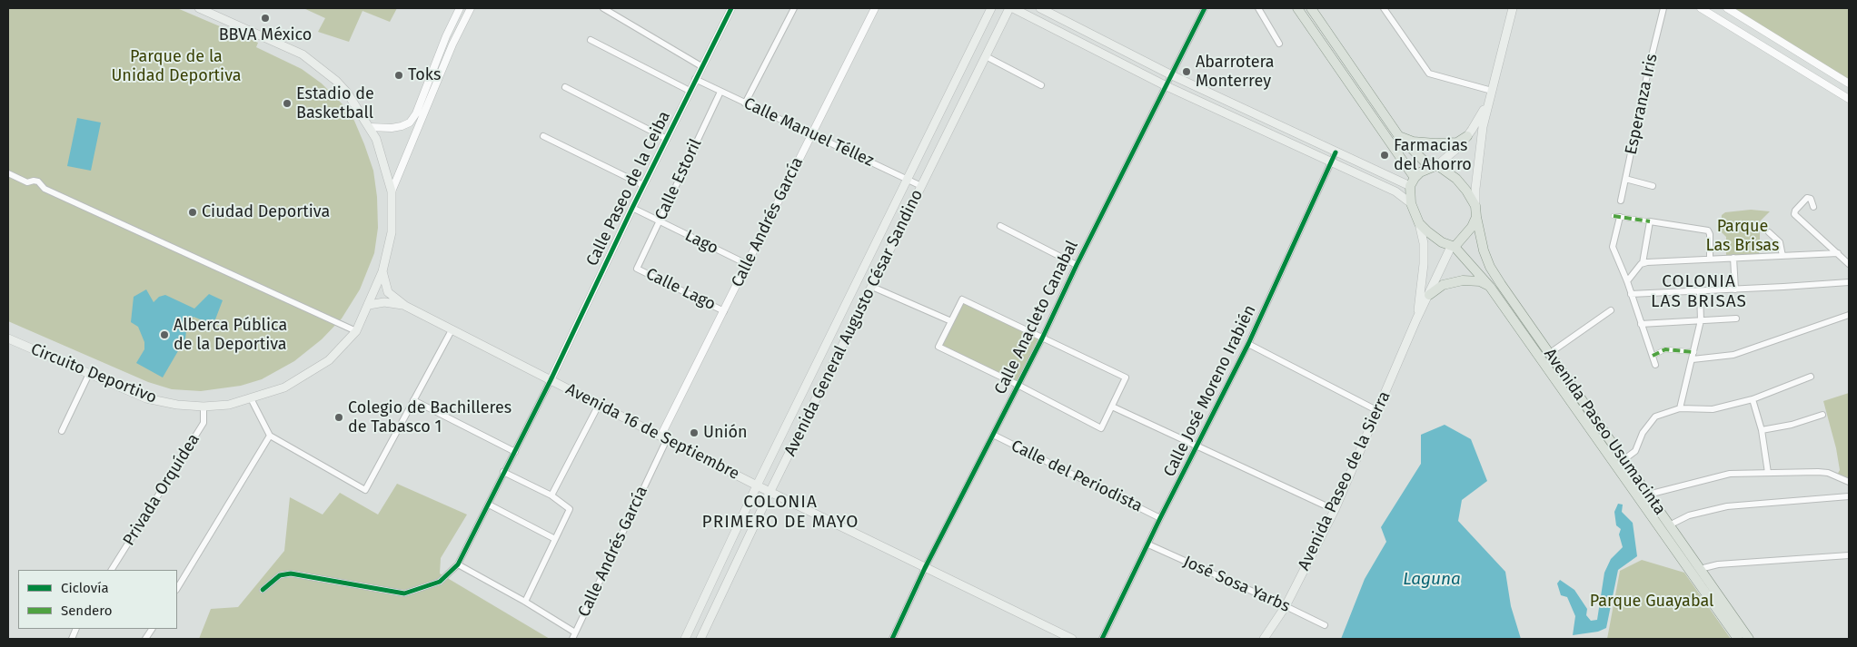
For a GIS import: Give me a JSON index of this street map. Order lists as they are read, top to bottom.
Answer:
{
  "streets": {
    "main road": [
      "Avenida General Augusto César Sandino",
      "Circuito Deportivo",
      "Avenida 16 de Septiembre",
      "Avenida Paseo Usumacinta",
      "Avenida Paseo de la Sierra"
    ],
    "street": [
      "Esperanza Iris",
      "Calle Manuel Téllez",
      "Calle Estoril",
      "Calle Paseo de la Ceiba",
      "Calle Andrés García",
      "Lago",
      "Calle Lago",
      "Calle Anacleto Canabal",
      "Calle José Moreno Irabién",
      "Calle del Periodista",
      "Privada Orquídea",
      "José Sosa Yarbs"
    ]
  },
  "crossings": [
    ["Calle Manuel Téllez", "Calle Estoril"],
    ["Calle Manuel Téllez", "Calle Paseo de la Ceiba"],
    ["Calle Manuel Téllez", "Calle Andrés García"],
    ["Calle Manuel Téllez", "Avenida General Augusto César Sandino"],
    ["Calle Estoril", "Lago"],
    ["Calle Estoril", "Calle Lago"],
    ["Calle Paseo de la Ceiba", "Lago"],
    ["Calle Paseo de la Ceiba", "Avenida 16 de Septiembre"],
    ["Calle Andrés García", "Lago"],
    ["Calle Andrés García", "Calle Lago"],
    ["Calle Andrés García", "Avenida 16 de Septiembre"],
    ["Calle Anacleto Canabal", "Avenida 16 de Septiembre"],
    ["Calle Anacleto Canabal", "Calle del Periodista"],
    ["Avenida General Augusto César Sandino", "Avenida 16 de Septiembre"],
    ["Circuito Deportivo", "Avenida 16 de Septiembre"],
    ["Circuito Deportivo", "Privada Orquídea"],
    ["Calle José Moreno Irabién", "Calle del Periodista"],
    ["Calle José Moreno Irabién", "José Sosa Yarbs"],
    ["Avenida Paseo Usumacinta", "Avenida Paseo de la Sierra"],
    ["Avenida Paseo de la Sierra", "José Sosa Yarbs"]
  ],
  "districts": ["COLONIA LAS BRISAS", "COLONIA PRIMERO DE MAYO"],
  "water": ["Laguna"],
  "parks": ["Parque de la Unidad Deportiva", "Parque Las Brisas", "Parque Guayabal"],
  "places": [
    "BBVA México",
    "Abarrotera Monterrey",
    "Toks",
    "Estadio de Basketball",
    "Farmacias del Ahorro",
    "Ciudad Deportiva",
    "Alberca Pública de la Deportiva",
    "Colegio de Bachilleres de Tabasco 1",
    "Unión"
  ],
  "legend": ["Ciclovía", "Sendero"]
}
